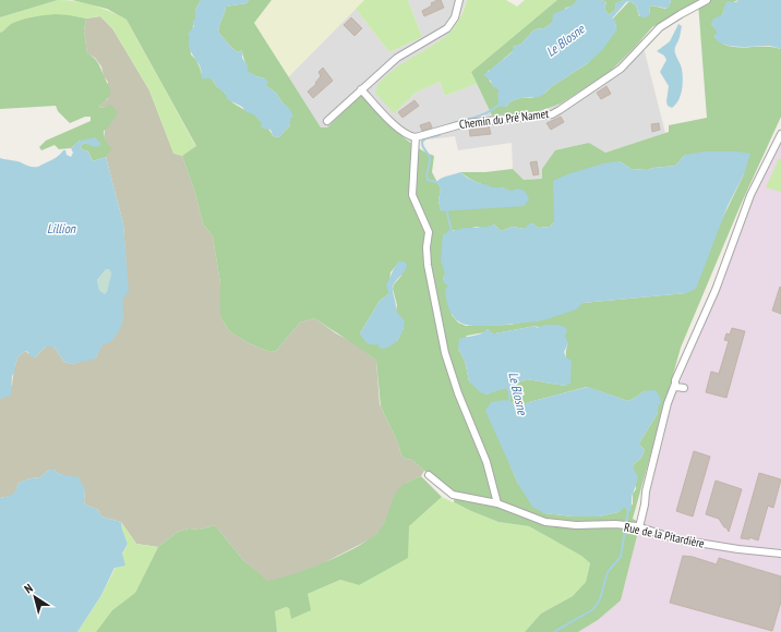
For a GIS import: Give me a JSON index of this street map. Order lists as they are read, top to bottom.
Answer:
{
  "streets": {
    "street": ["Chemin du Pré Namet", "Rue de la Pitardière"]
  },
  "water": ["Le Blosne", "Lillion"],
  "north": "top left"
}
